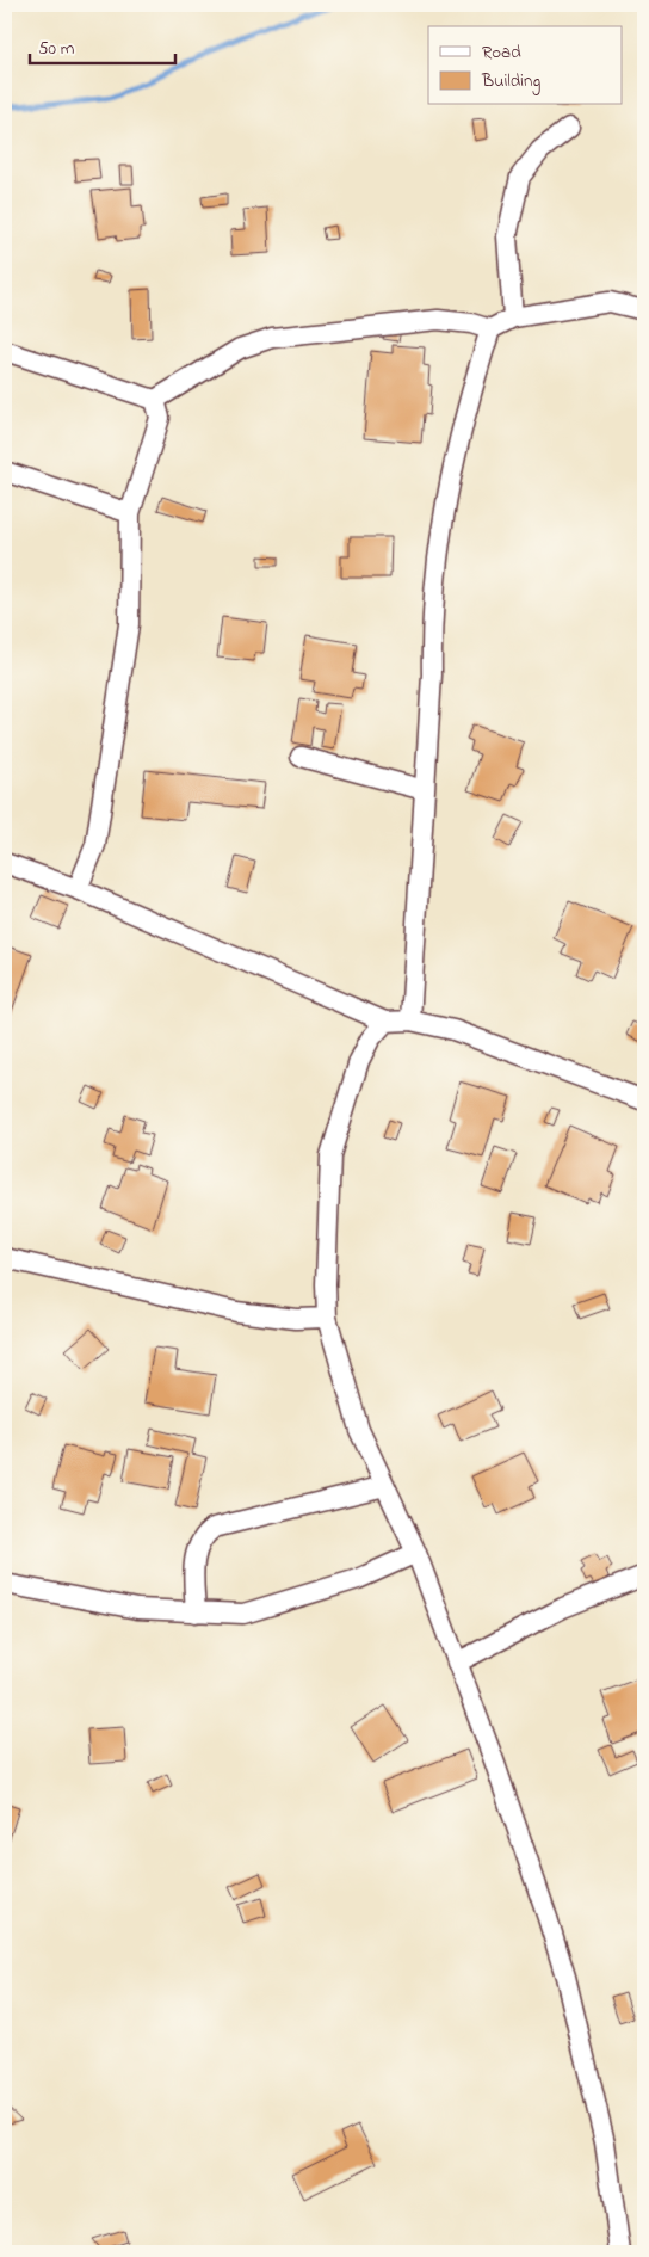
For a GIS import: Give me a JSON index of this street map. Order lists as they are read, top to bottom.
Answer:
{
  "legend": ["Road", "Building"],
  "scale_bar": "50 m"
}
